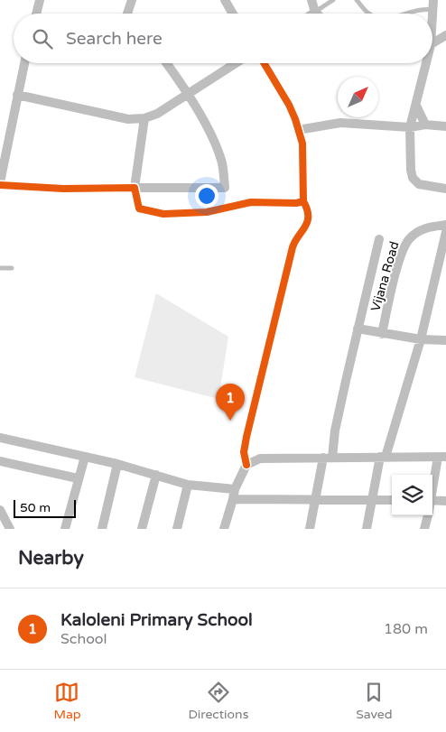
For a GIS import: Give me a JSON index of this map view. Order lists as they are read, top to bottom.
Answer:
{
  "streets": {
    "street": ["Vijana Road"]
  },
  "scale_bar": "50 m",
  "north": "top right",
  "page": {
    "search": "Search here",
    "pins": "1",
    "scale": "50 m",
    "heading": "Nearby",
    "list": [
      {
        "mark": "1",
        "name": "Kaloleni Primary School",
        "note": "School",
        "value": "180 m"
      }
    ],
    "nav": ["Map", "Directions", "Saved"]
  }
}
